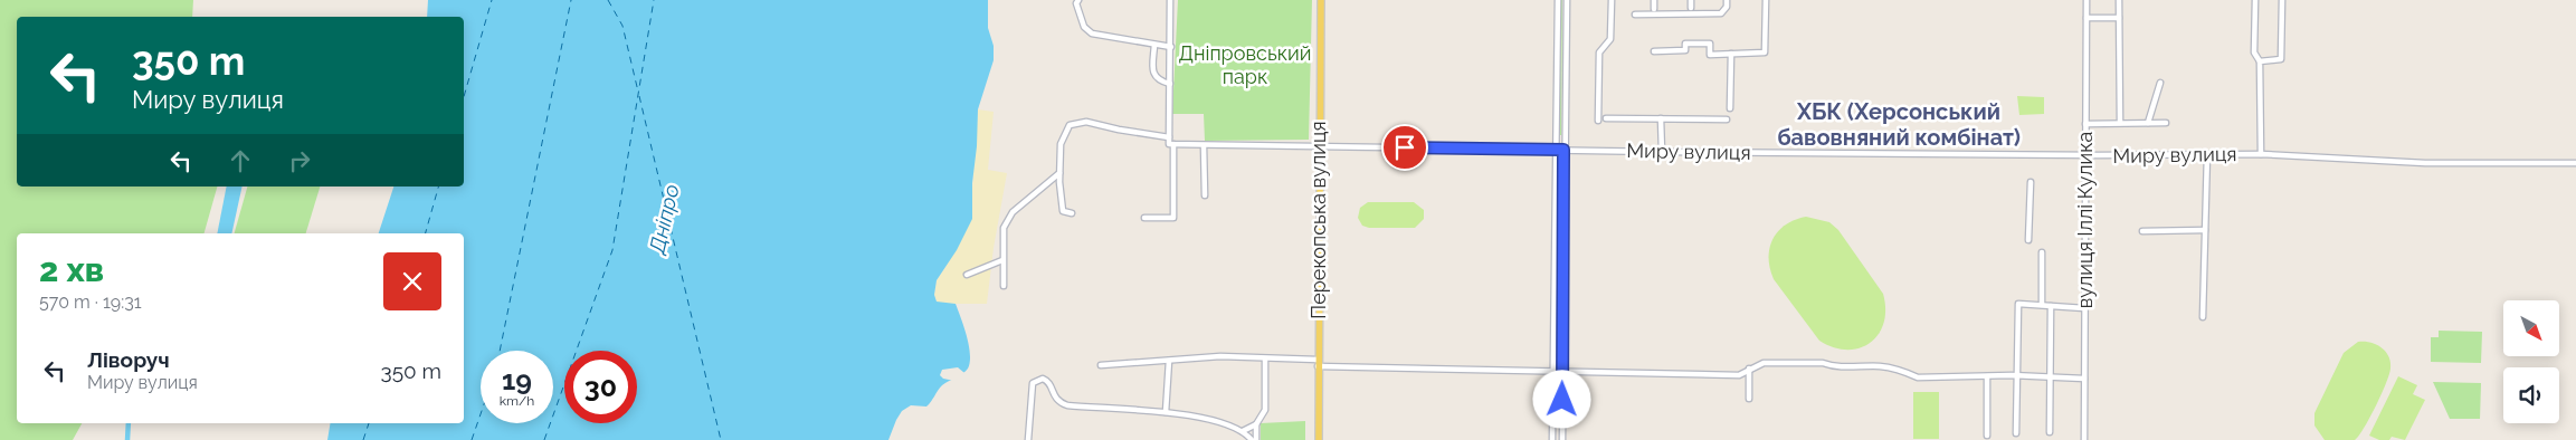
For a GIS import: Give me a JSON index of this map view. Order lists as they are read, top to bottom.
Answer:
{
  "streets": {
    "main road": ["Перекопська вулиця"],
    "street": ["Миру вулиця", "вулиця Іллі Кулика"]
  },
  "crossings": [
    ["Миру вулиця", "Перекопська вулиця"],
    ["Миру вулиця", "вулиця Іллі Кулика"]
  ],
  "districts": ["ХБК (Херсонський бавовняний комбінат)"],
  "water": ["Дніпро"],
  "parks": ["Дніпровський парк"],
  "north": "bottom right",
  "page": {
    "turn": ["350 m", "Миру вулиця"],
    "heading": ["2 хв", "570 m · 19:31"],
    "list": [
      {
        "name": "Ліворуч",
        "note": "Миру вулиця",
        "value": "350 m"
      }
    ],
    "speed": "19 km/h",
    "limit": "30"
  }
}
